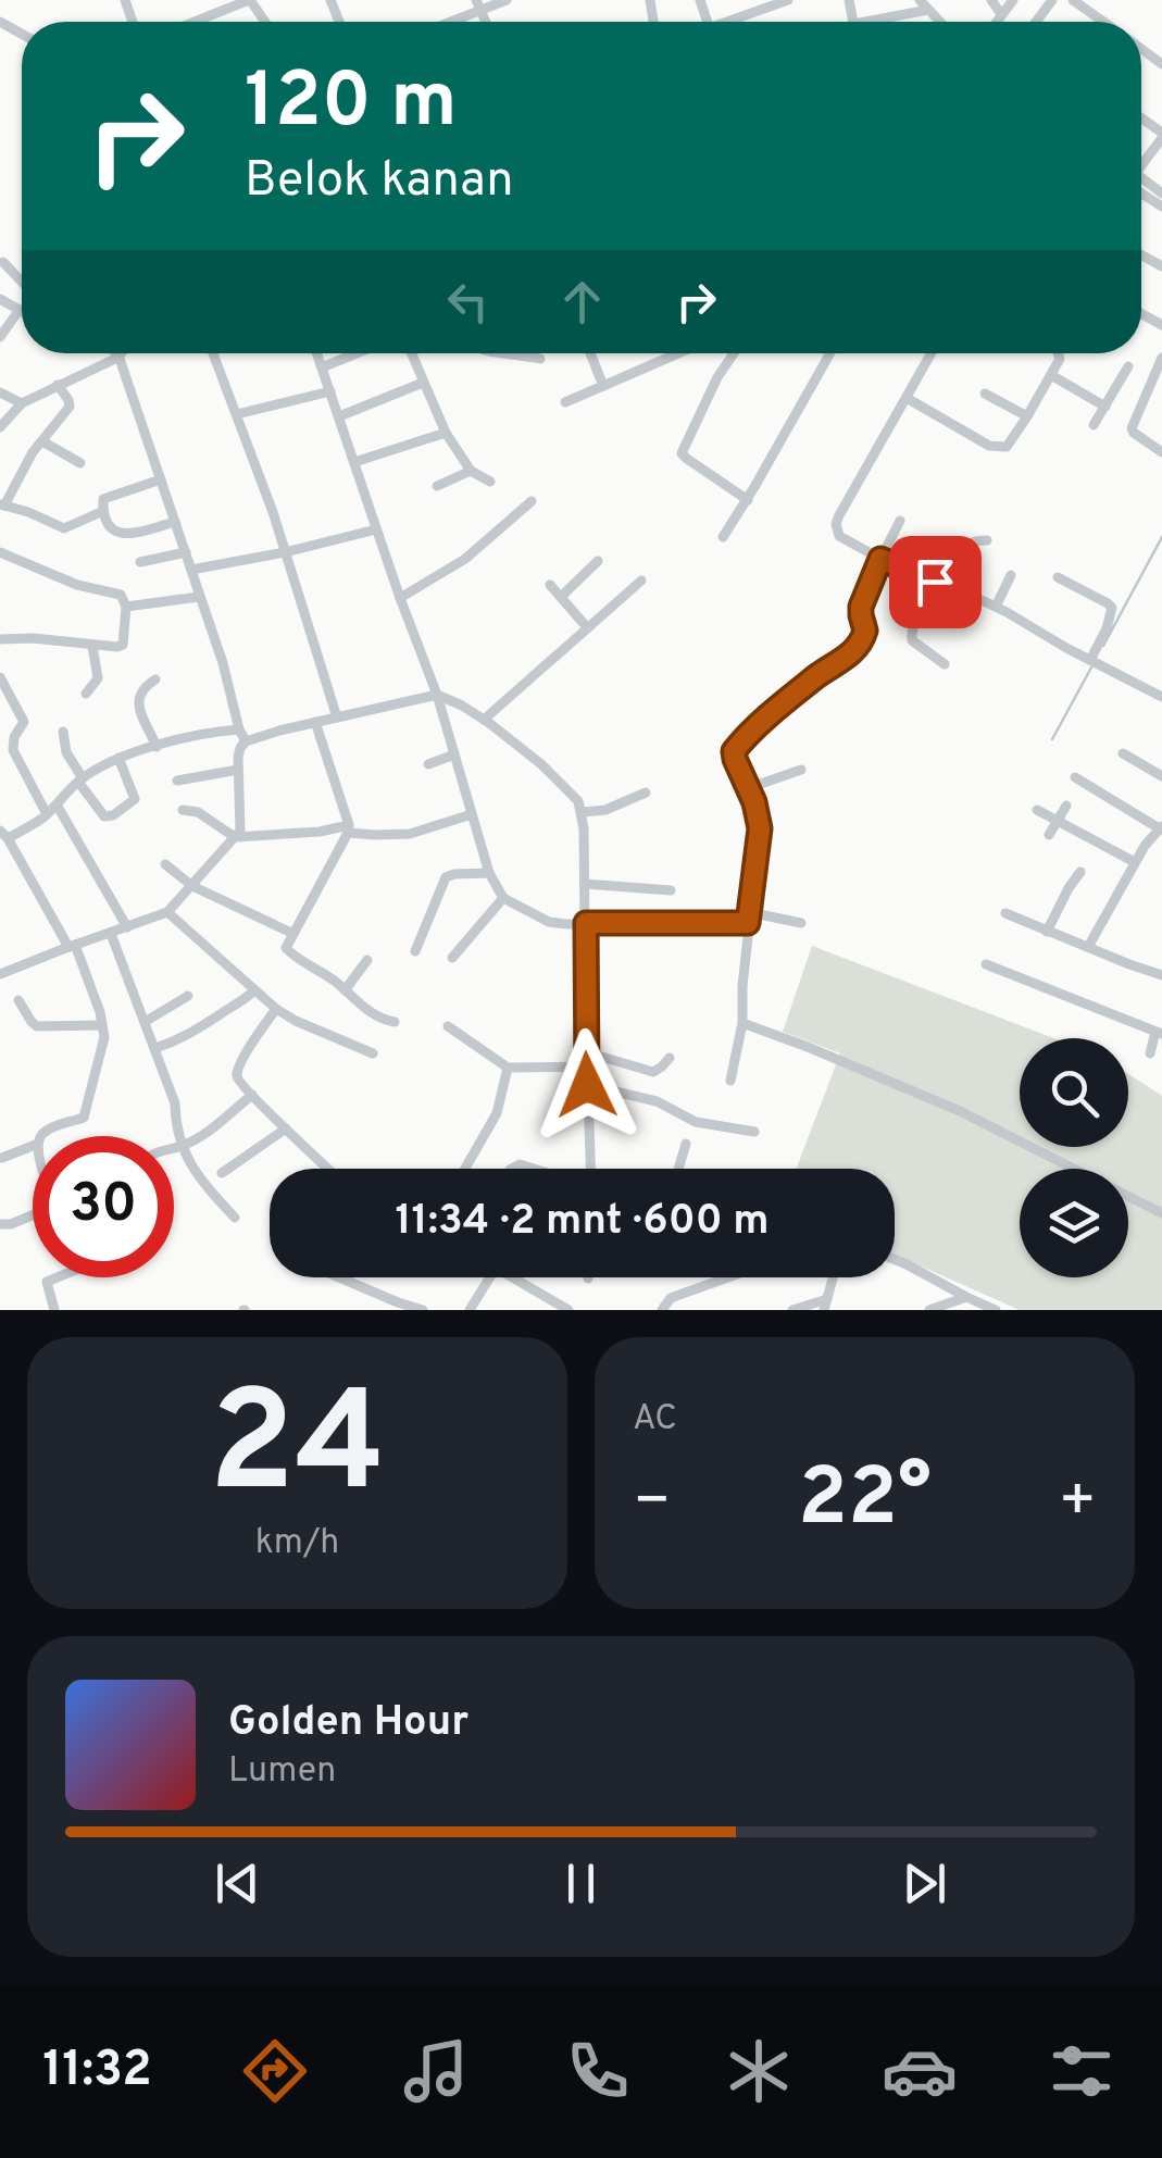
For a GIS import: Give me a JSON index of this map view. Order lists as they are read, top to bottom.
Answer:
{
  "page": {
    "turn": ["120 m", "Belok kanan"],
    "limit": "30",
    "trip": "11:34 · 2 mnt · 600 m",
    "tile": [
      ["24", "km/h"],
      "AC"
    ],
    "heat": ["−", "22°", "+"],
    "song": ["Golden Hour", "Lumen"],
    "tabs": "11:32"
  }
}
